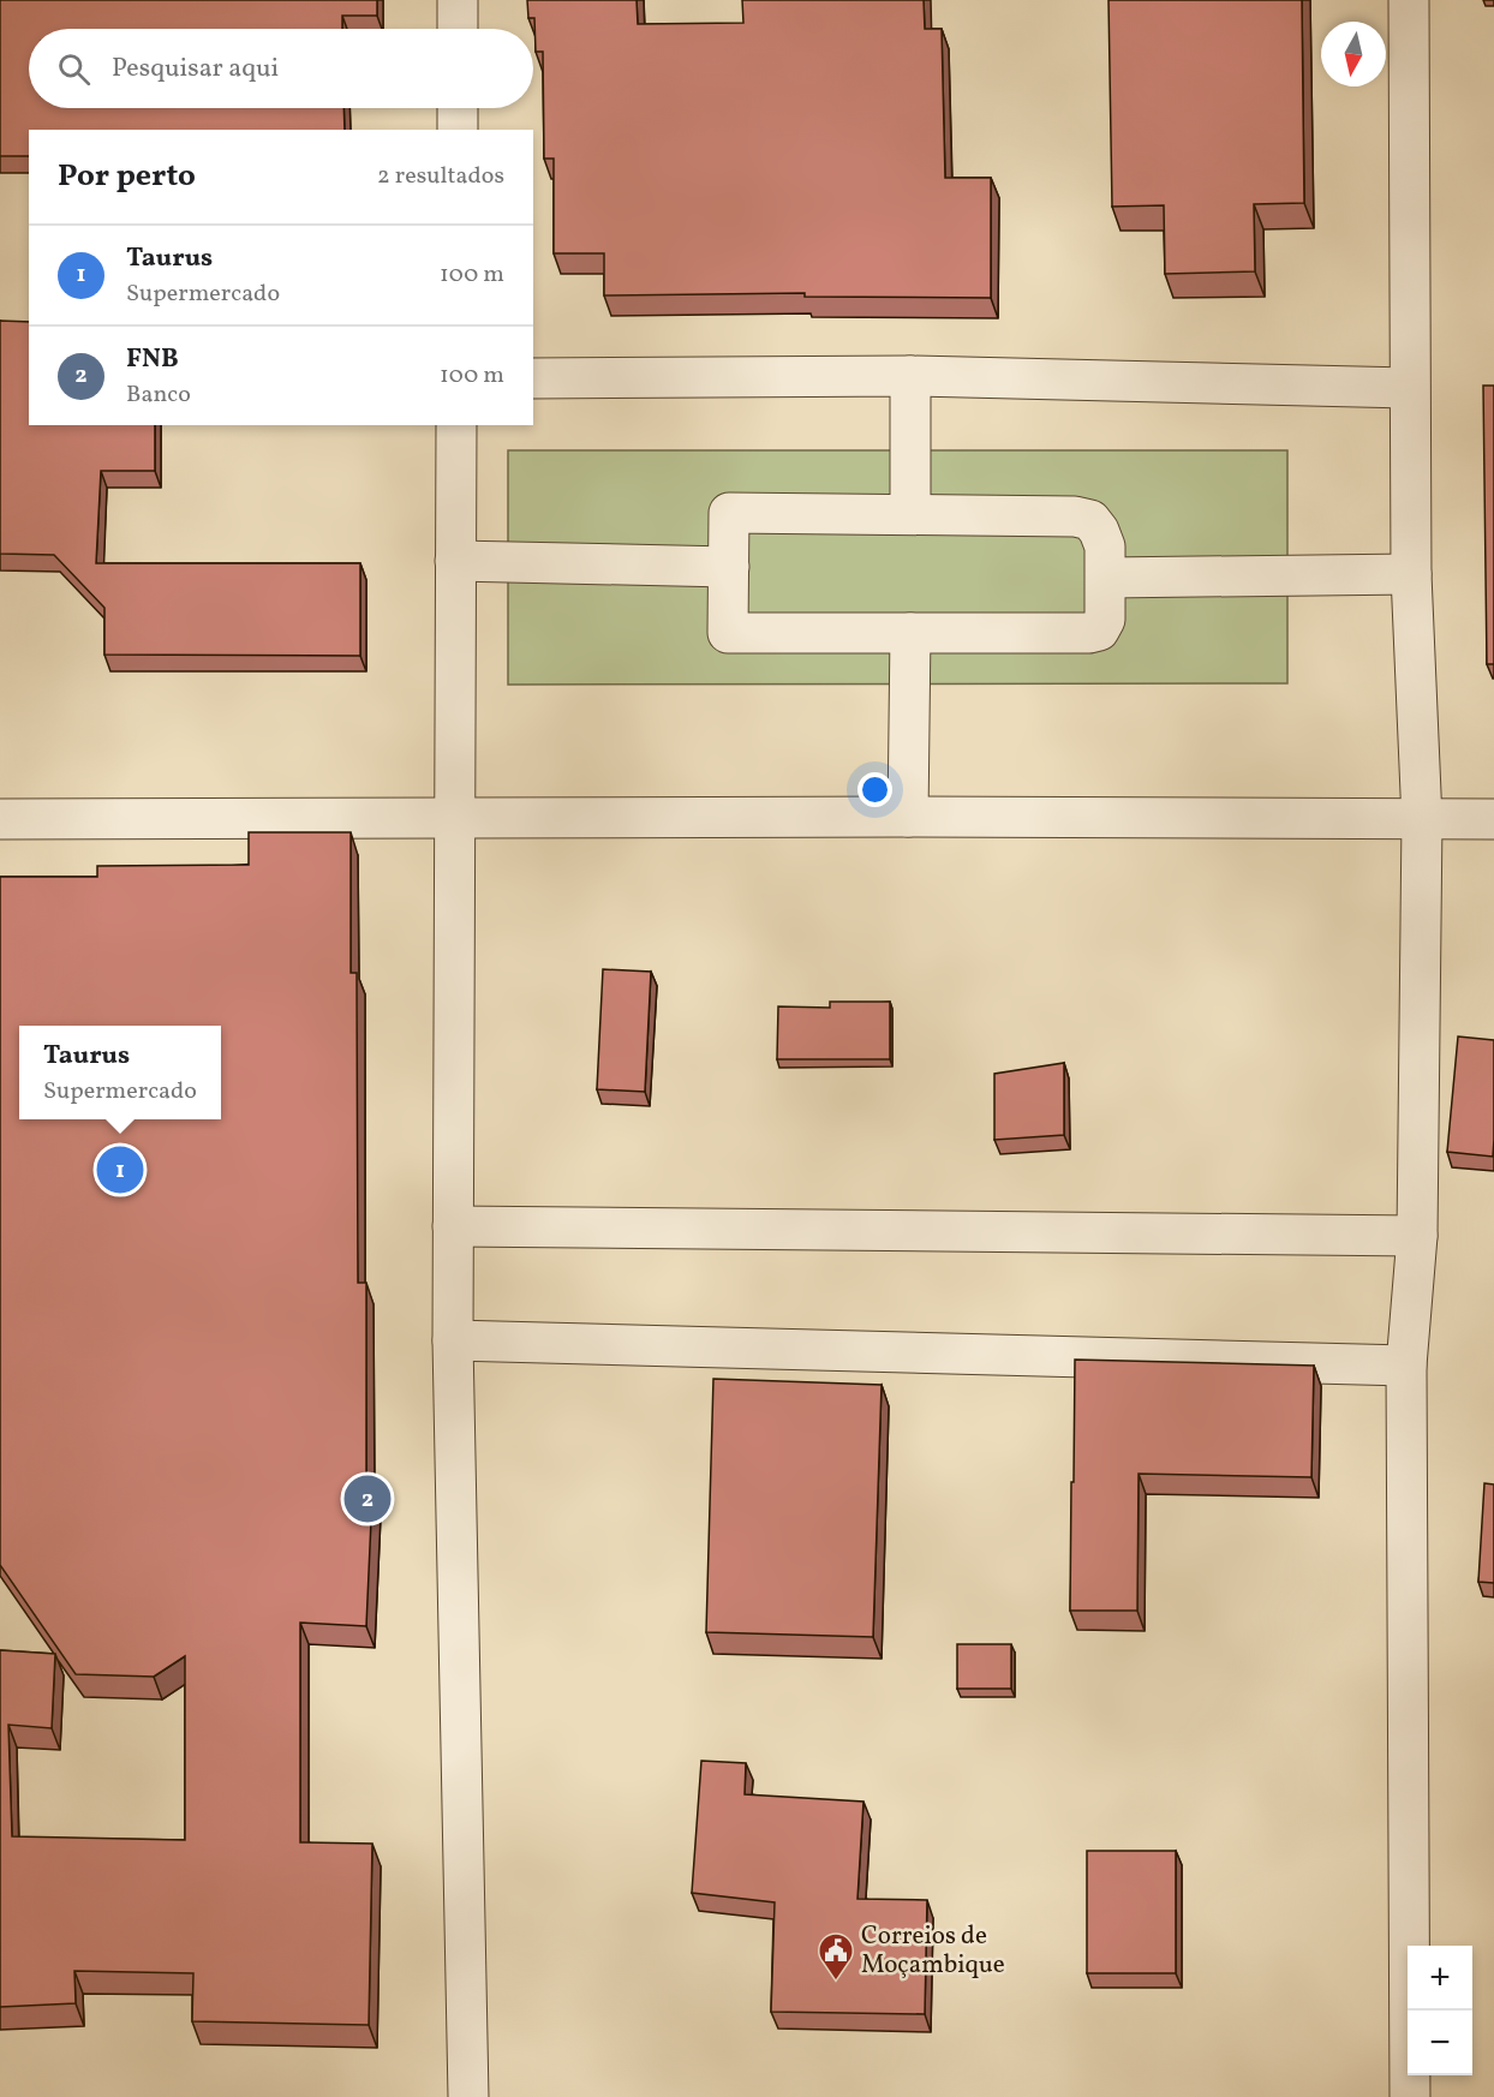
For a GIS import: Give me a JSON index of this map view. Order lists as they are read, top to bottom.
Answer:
{
  "places": {
    "public building": ["Correios de Moçambique"]
  },
  "north": "bottom",
  "page": {
    "search": "Pesquisar aqui",
    "heading": ["Por perto", "2 resultados"],
    "list": [
      {
        "mark": "1",
        "name": "Taurus",
        "note": "Supermercado",
        "value": "100 m"
      },
      {
        "mark": "2",
        "name": "FNB",
        "note": "Banco",
        "value": "100 m"
      }
    ],
    "popup": ["Taurus", "Supermercado"],
    "pins": ["1", "2"],
    "map_buttons": ["+", "−"]
  }
}
